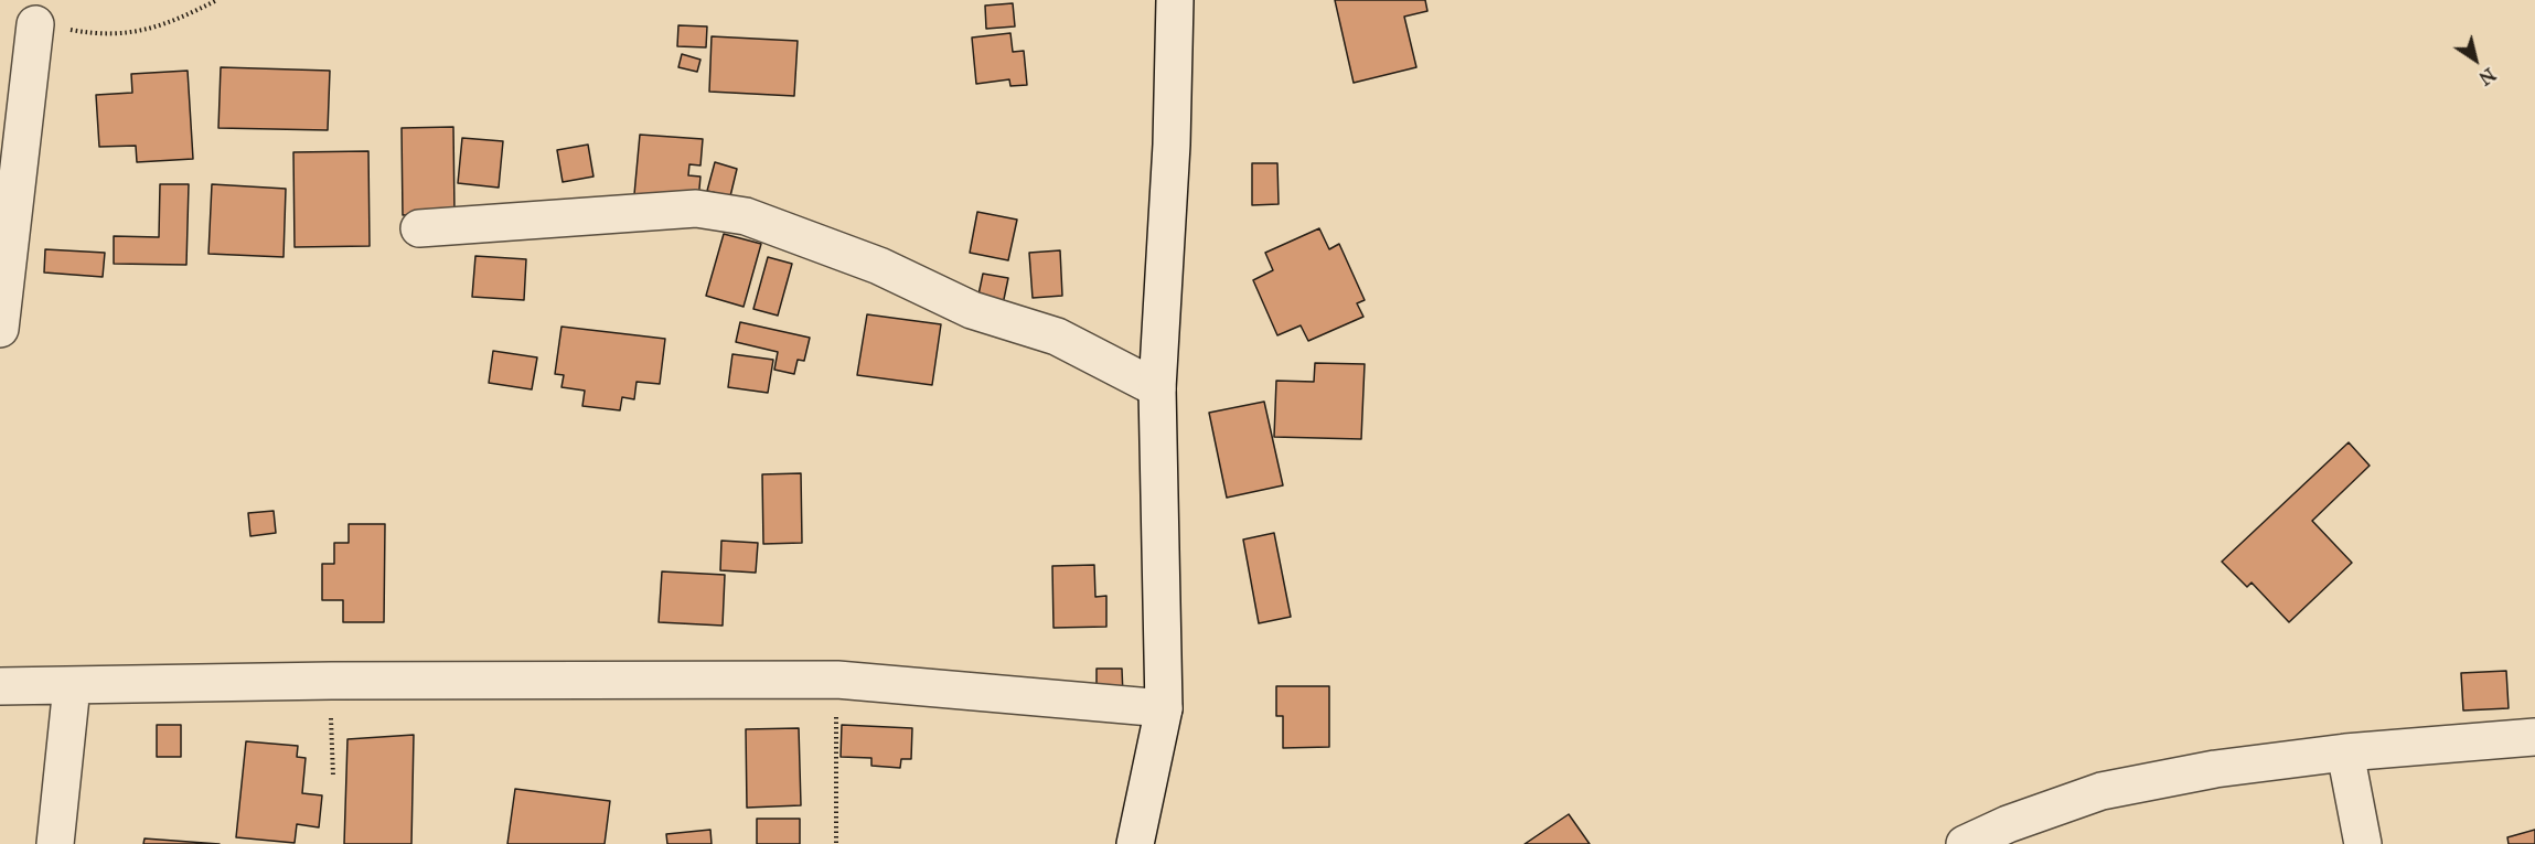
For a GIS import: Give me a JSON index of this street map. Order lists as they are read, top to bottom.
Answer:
{
  "north": "bottom right"
}
